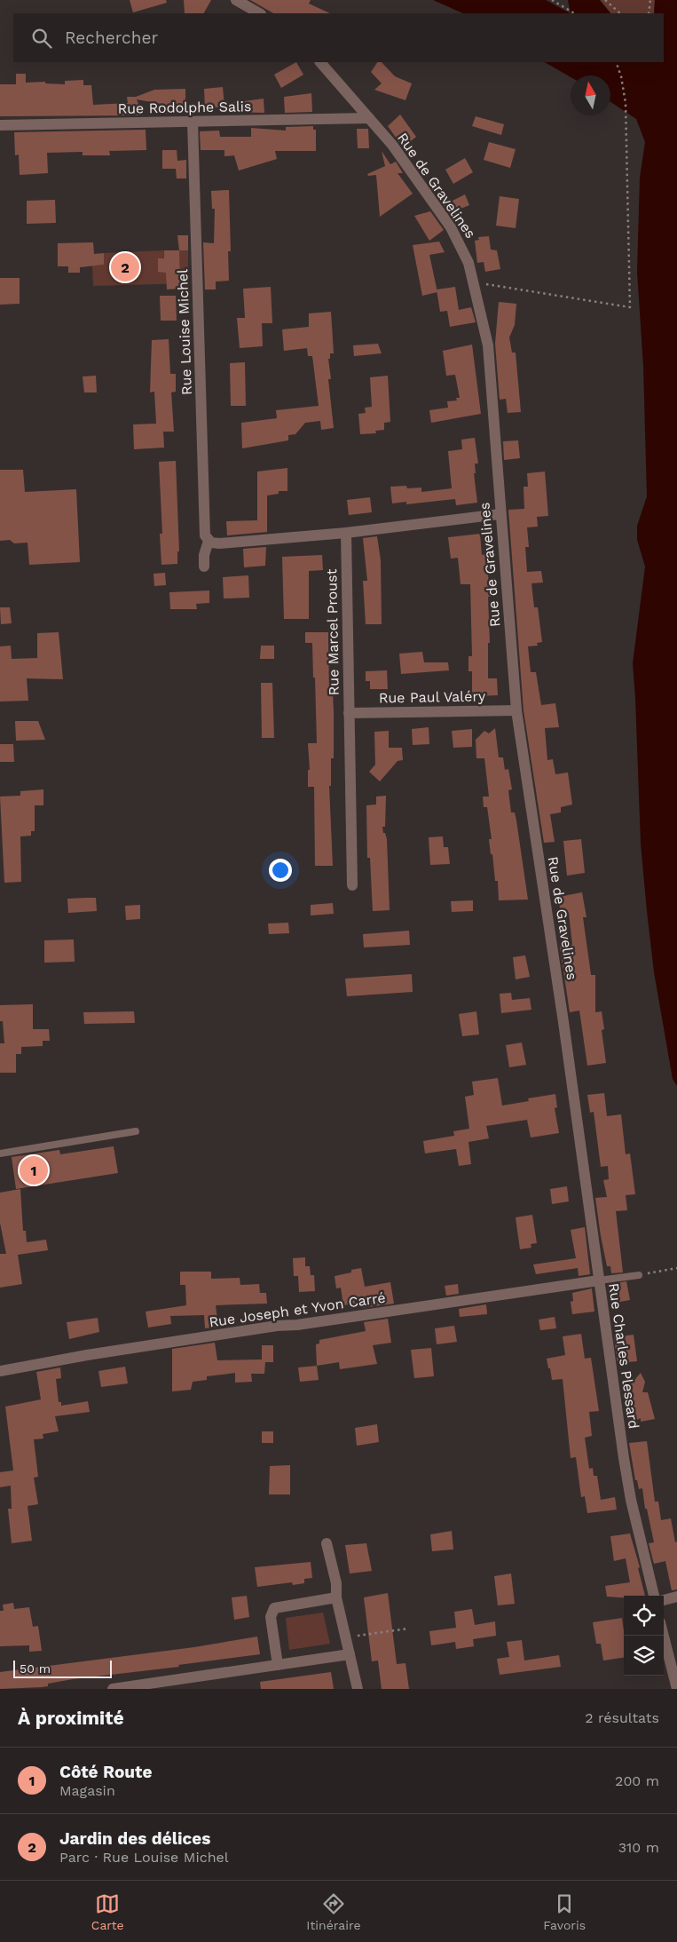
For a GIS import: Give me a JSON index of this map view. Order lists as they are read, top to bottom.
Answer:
{
  "streets": {
    "street": [
      "Rue Rodolphe Salis",
      "Rue de Gravelines",
      "Rue Louise Michel",
      "Rue Marcel Proust",
      "Rue Paul Valéry",
      "Rue Joseph et Yvon Carré",
      "Rue Charles Plessard"
    ]
  },
  "crossings": [
    ["Rue Rodolphe Salis", "Rue de Gravelines"],
    ["Rue Rodolphe Salis", "Rue Louise Michel"],
    ["Rue de Gravelines", "Rue Paul Valéry"],
    ["Rue de Gravelines", "Rue Charles Plessard"],
    ["Rue Marcel Proust", "Rue Paul Valéry"],
    ["Rue Joseph et Yvon Carré", "Rue Charles Plessard"]
  ],
  "scale_bar": "50 m",
  "north": "top",
  "page": {
    "search": "Rechercher",
    "pins": ["2", "1"],
    "scale": "50 m",
    "heading": ["À proximité", "2 résultats"],
    "list": [
      {
        "mark": "1",
        "name": "Côté Route",
        "note": "Magasin",
        "value": "200 m"
      },
      {
        "mark": "2",
        "name": "Jardin des délices",
        "note": "Parc · Rue Louise Michel",
        "value": "310 m"
      }
    ],
    "nav": ["Carte", "Itinéraire", "Favoris"]
  }
}
